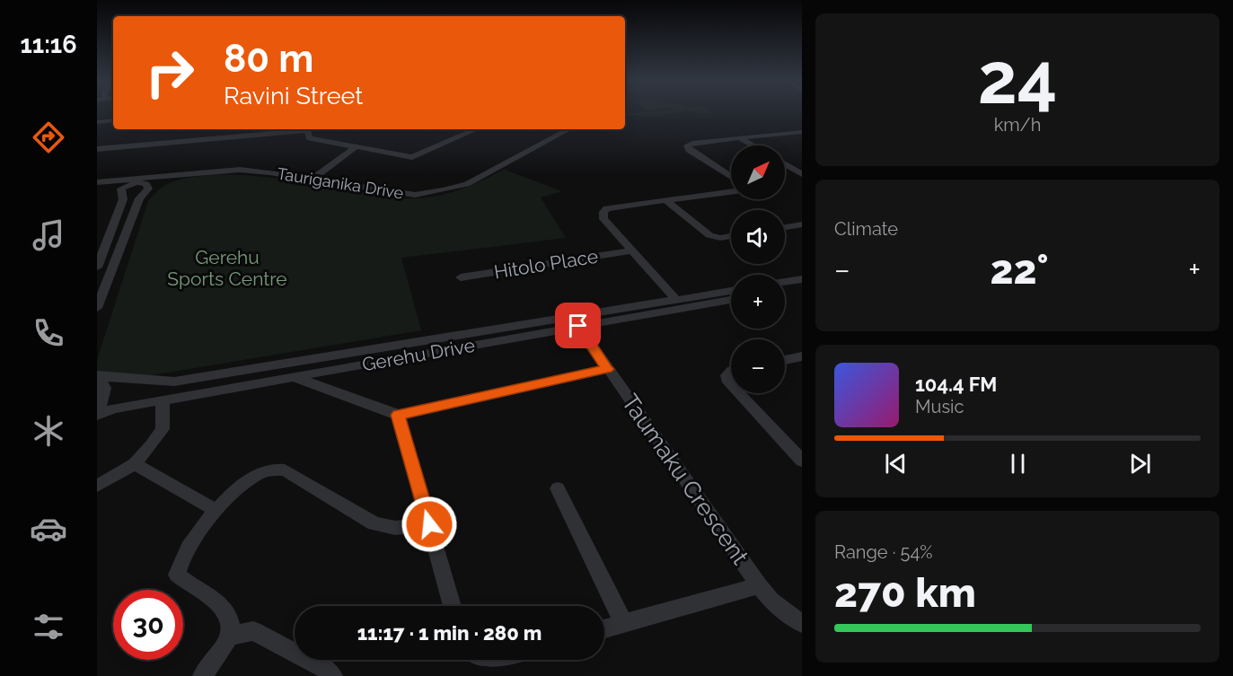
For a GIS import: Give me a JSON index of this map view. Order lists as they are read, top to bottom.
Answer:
{
  "streets": {
    "street": [
      "Tauriganika Drive",
      "Hitolo Place",
      "Gerehu Drive",
      "Taumaku Crescent"
    ]
  },
  "crossings": [
    ["Gerehu Drive", "Taumaku Crescent"]
  ],
  "parks": ["Gerehu Sports Centre"],
  "north": "top right",
  "page": {
    "tabs": "11:16",
    "tile": [
      ["24", "km/h"],
      "Climate",
      ["Range · 54%", "270 km"]
    ],
    "turn": ["80 m", "Ravini Street"],
    "map_buttons": ["+", "−"],
    "heat": ["−", "22°", "+"],
    "song": ["104.4 FM", "Music"],
    "limit": "30",
    "trip": "11:17 · 1 min · 280 m"
  }
}
